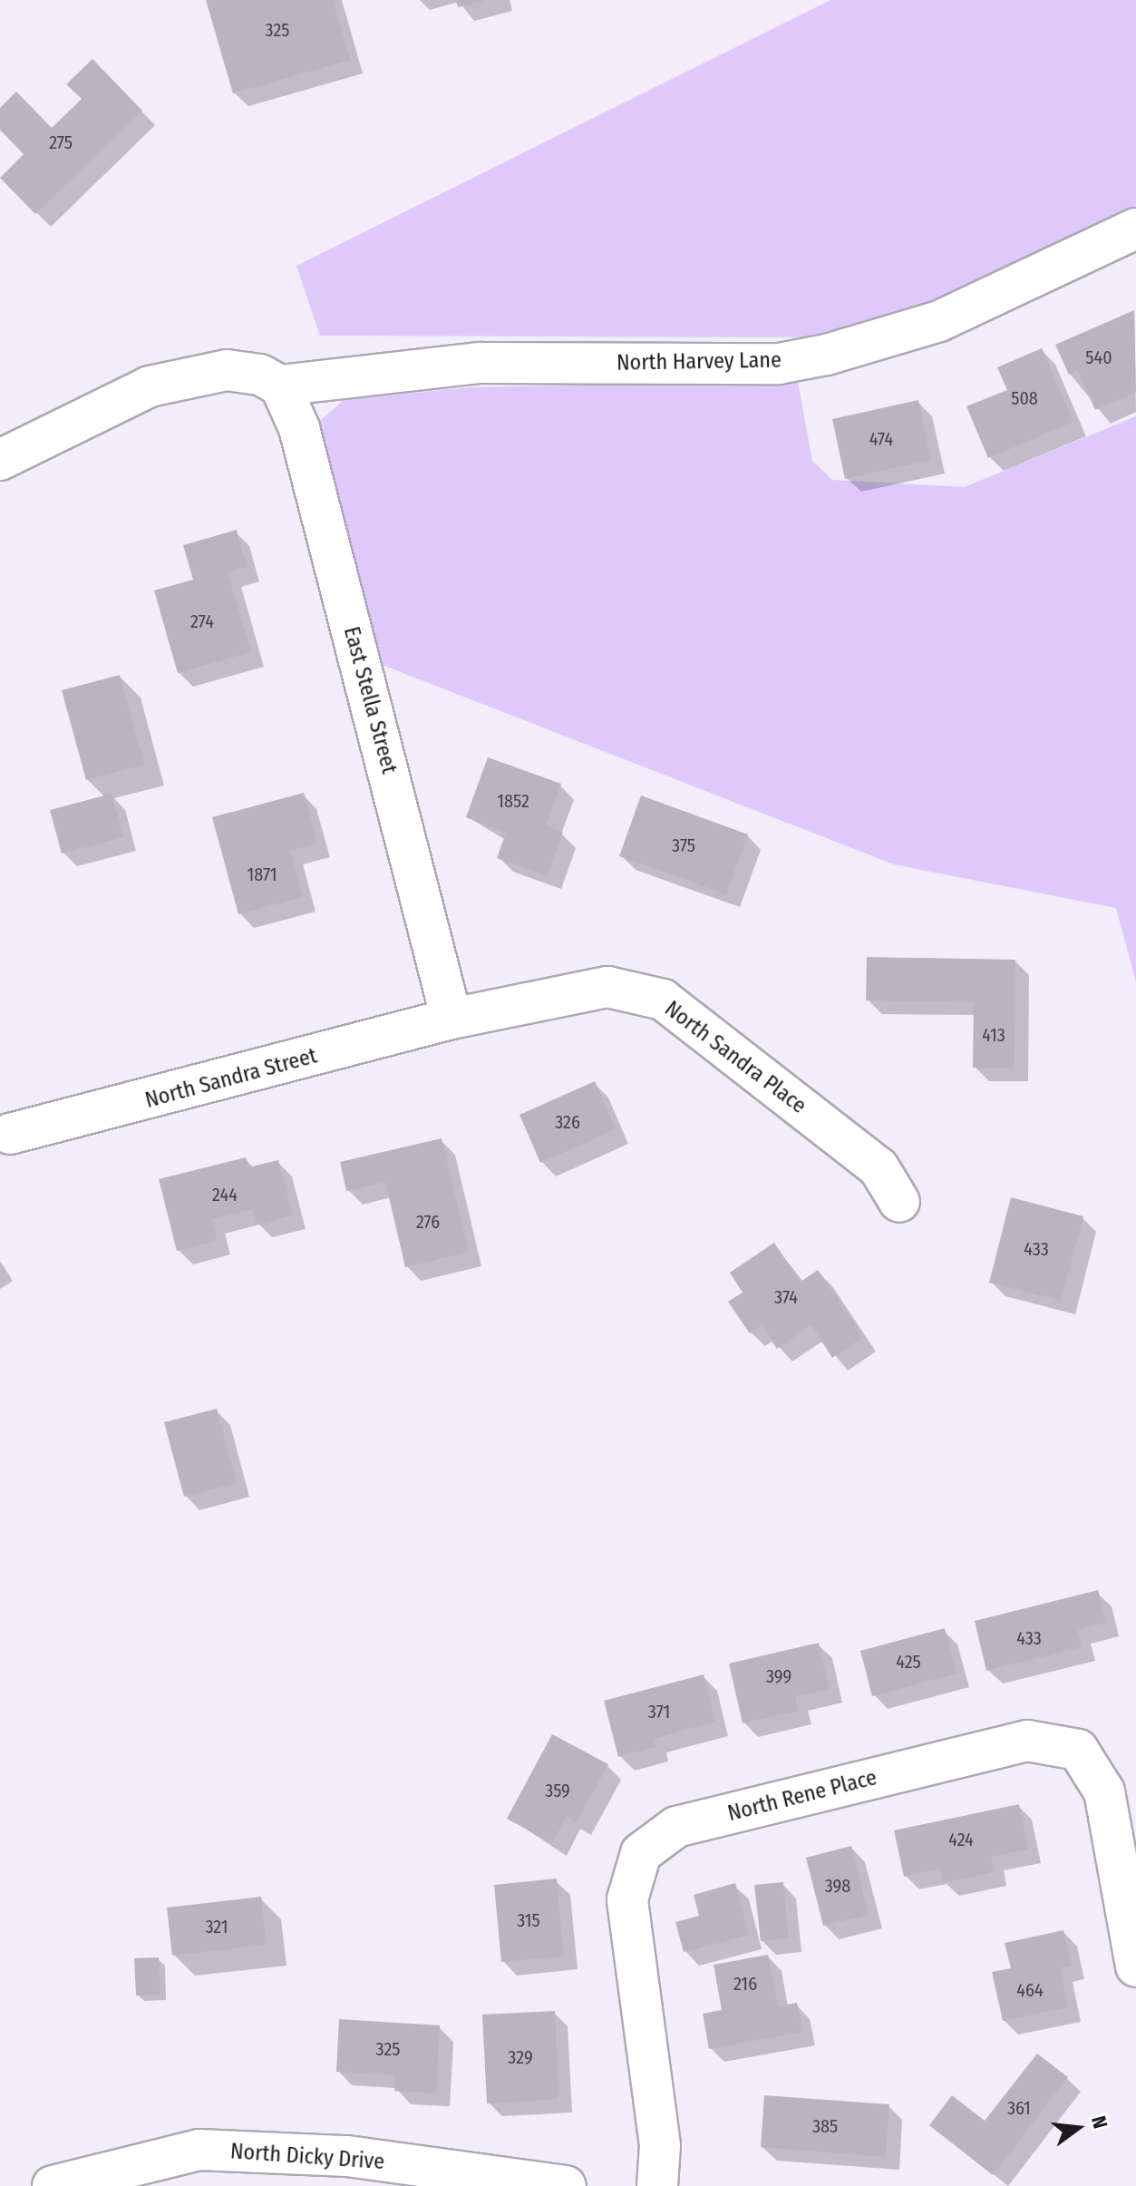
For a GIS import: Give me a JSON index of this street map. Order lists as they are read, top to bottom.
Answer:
{
  "streets": {
    "street": [
      "North Harvey Lane",
      "East Stella Street",
      "North Sandra Place",
      "North Sandra Street",
      "North Rene Place",
      "North Dicky Drive"
    ]
  },
  "crossings": [
    ["North Harvey Lane", "East Stella Street"],
    ["East Stella Street", "North Sandra Place"],
    ["East Stella Street", "North Sandra Street"],
    ["North Sandra Place", "North Sandra Street"]
  ],
  "house_numbers": [
    "325",
    "275",
    "540",
    "508",
    "474",
    "274",
    "1852",
    "375",
    "1871",
    "413",
    "326",
    "244",
    "276",
    "433",
    "374",
    "433",
    "425",
    "399",
    "371",
    "359",
    "424",
    "398",
    "315",
    "321",
    "216",
    "464",
    "325",
    "329",
    "361",
    "385"
  ],
  "north": "right"
}
